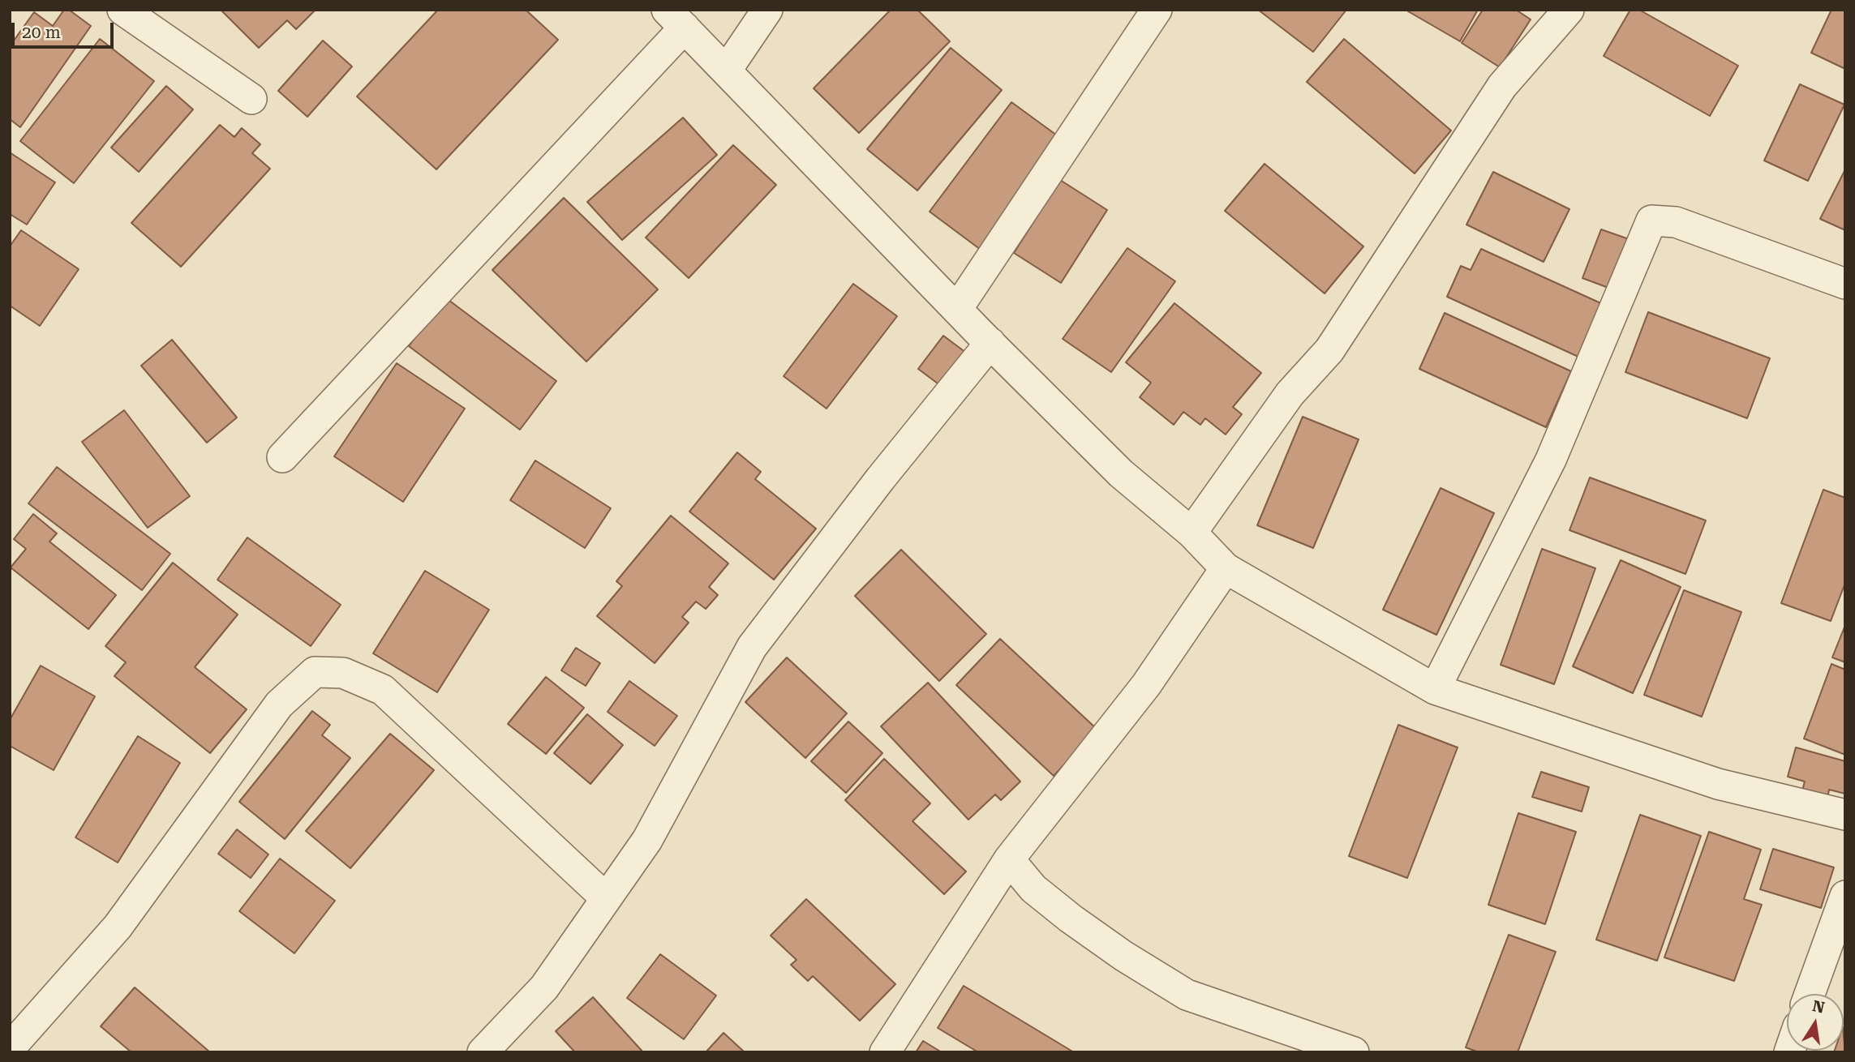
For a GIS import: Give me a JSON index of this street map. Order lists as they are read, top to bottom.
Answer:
{
  "scale_bar": "20 m",
  "north": "top"
}
